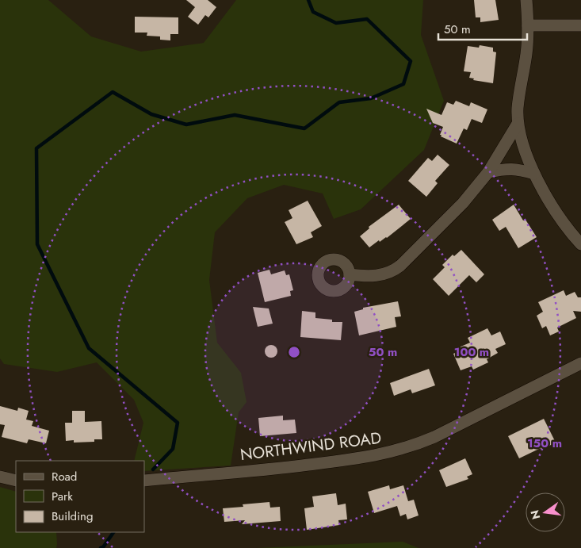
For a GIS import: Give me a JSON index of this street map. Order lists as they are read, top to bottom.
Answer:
{
  "streets": {
    "street": ["NORTHWIND ROAD"]
  },
  "legend": ["Road", "Park", "Building"],
  "scale_bar": "50 m",
  "north": "left",
  "rings": ["50 m", "100 m", "150 m"]
}
